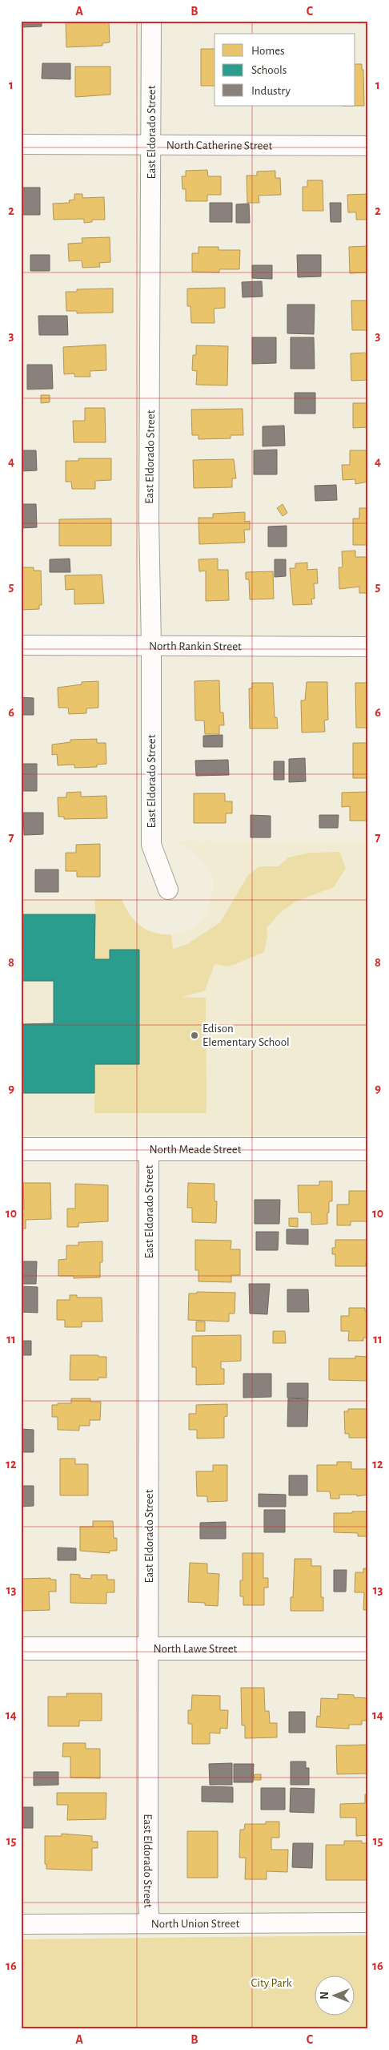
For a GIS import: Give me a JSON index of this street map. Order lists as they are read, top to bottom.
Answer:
{
  "streets": {
    "street": [
      "East Eldorado Street",
      "North Catherine Street",
      "North Rankin Street",
      "North Meade Street",
      "North Lawe Street",
      "North Union Street"
    ]
  },
  "crossings": [
    ["East Eldorado Street", "North Catherine Street"],
    ["East Eldorado Street", "North Rankin Street"],
    ["East Eldorado Street", "North Meade Street"],
    ["East Eldorado Street", "North Lawe Street"],
    ["East Eldorado Street", "North Union Street"]
  ],
  "parks": ["City Park"],
  "places": ["Edison Elementary School"],
  "legend": ["Homes", "Schools", "Industry"],
  "north": "left",
  "grid": {
    "columns": ["A", "B", "C"],
    "rows": [
      "1",
      "2",
      "3",
      "4",
      "5",
      "6",
      "7",
      "8",
      "9",
      "10",
      "11",
      "12",
      "13",
      "14",
      "15",
      "16"
    ]
  }
}
